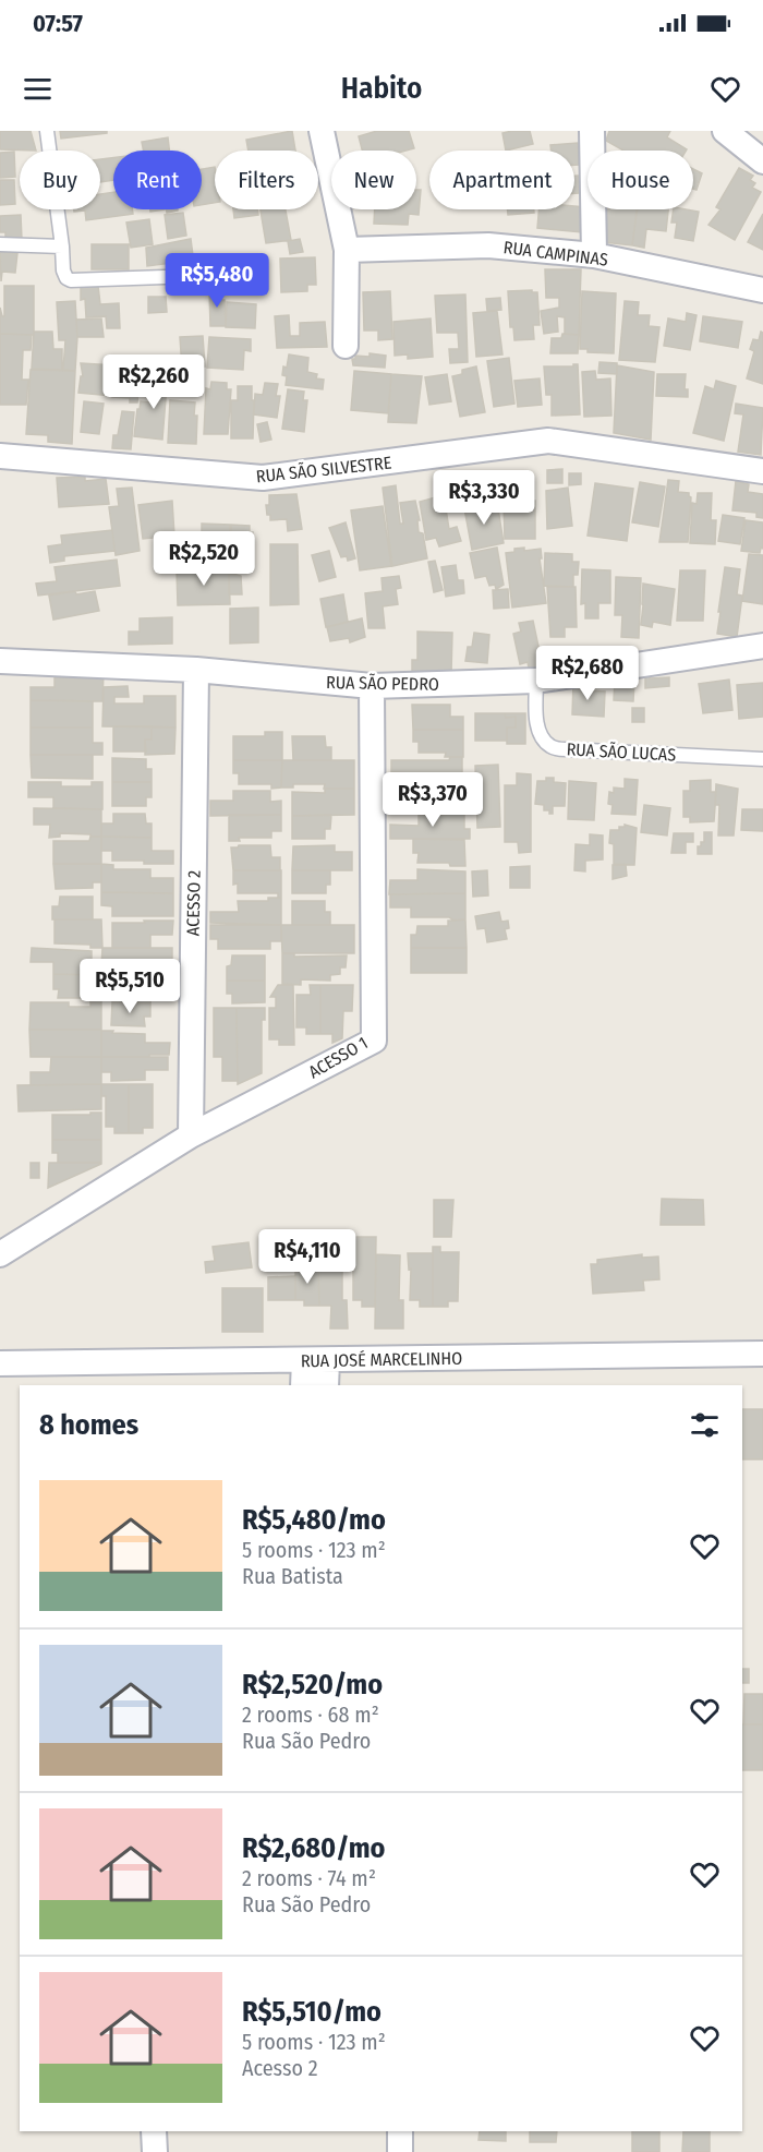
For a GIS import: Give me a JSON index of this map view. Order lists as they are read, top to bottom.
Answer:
{
  "streets": {
    "street": [
      "RUA CAMPINAS",
      "RUA SÃO SILVESTRE",
      "RUA SÃO PEDRO",
      "ACESSO 2",
      "ACESSO 1",
      "RUA JOSÉ MARCELINHO"
    ],
    "lane": ["RUA SÃO LUCAS"]
  },
  "crossings": [
    ["RUA SÃO PEDRO", "RUA SÃO LUCAS"],
    ["RUA SÃO PEDRO", "ACESSO 2"],
    ["RUA SÃO PEDRO", "ACESSO 1"],
    ["ACESSO 2", "ACESSO 1"]
  ],
  "page": {
    "status": "07:57",
    "header": "Habito",
    "chip": [
      "Buy",
      "Rent",
      "Filters",
      "New",
      "Apartment",
      "House"
    ],
    "price": [
      "R$5,480",
      "R$2,260",
      "R$3,330",
      "R$2,520",
      "R$2,680",
      "R$3,370",
      "R$5,510",
      "R$4,110"
    ],
    "heading": "8 homes",
    "list": [
      {
        "name": "R$5,480/mo",
        "note": "5 rooms · 123 m² · Rua Batista"
      },
      {
        "name": "R$2,520/mo",
        "note": "2 rooms · 68 m² · Rua São Pedro"
      },
      {
        "name": "R$2,680/mo",
        "note": "2 rooms · 74 m² · Rua São Pedro"
      },
      {
        "name": "R$5,510/mo",
        "note": "5 rooms · 123 m² · Acesso 2"
      }
    ]
  }
}
